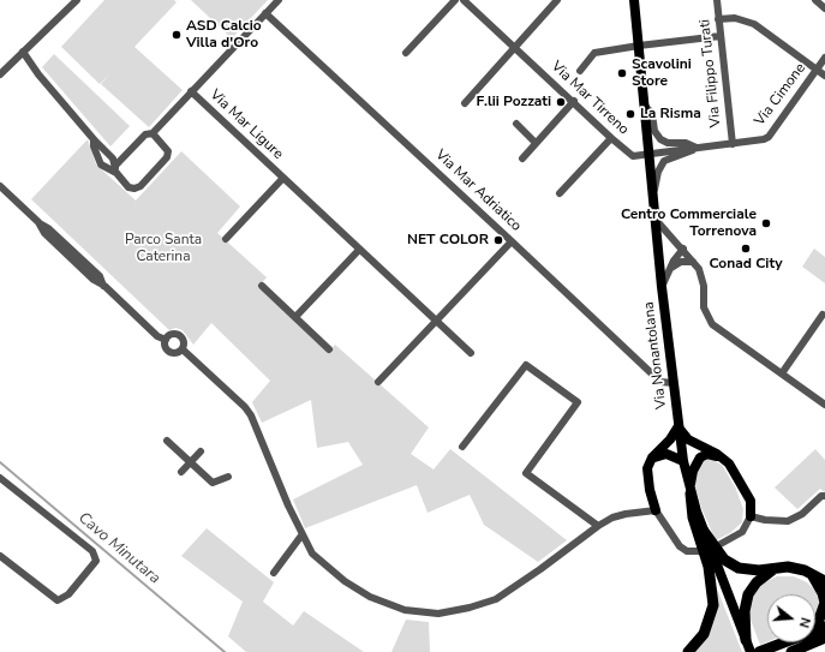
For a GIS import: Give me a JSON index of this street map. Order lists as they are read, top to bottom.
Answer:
{
  "streets": {
    "main road": ["Via Nonantolana"],
    "street": [
      "Via Filippo Turati",
      "Via Cimone",
      "Via Mar Tirreno",
      "Via Mar Ligure",
      "Via Mar Adriatico"
    ]
  },
  "crossings": [
    ["Via Filippo Turati", "Via Cimone"],
    ["Via Cimone", "Via Mar Tirreno"],
    ["Via Cimone", "Via Nonantolana"],
    ["Via Mar Tirreno", "Via Nonantolana"],
    ["Via Mar Adriatico", "Via Nonantolana"]
  ],
  "water": ["Cavo Minutara"],
  "parks": ["Parco Santa Caterina"],
  "places": [
    "ASD Calcio Villa d'Oro",
    "Scavolini Store",
    "F.lii Pozzati",
    "La Risma",
    "Centro Commerciale Torrenova",
    "NET COLOR",
    "Conad City"
  ],
  "north": "right"
}
